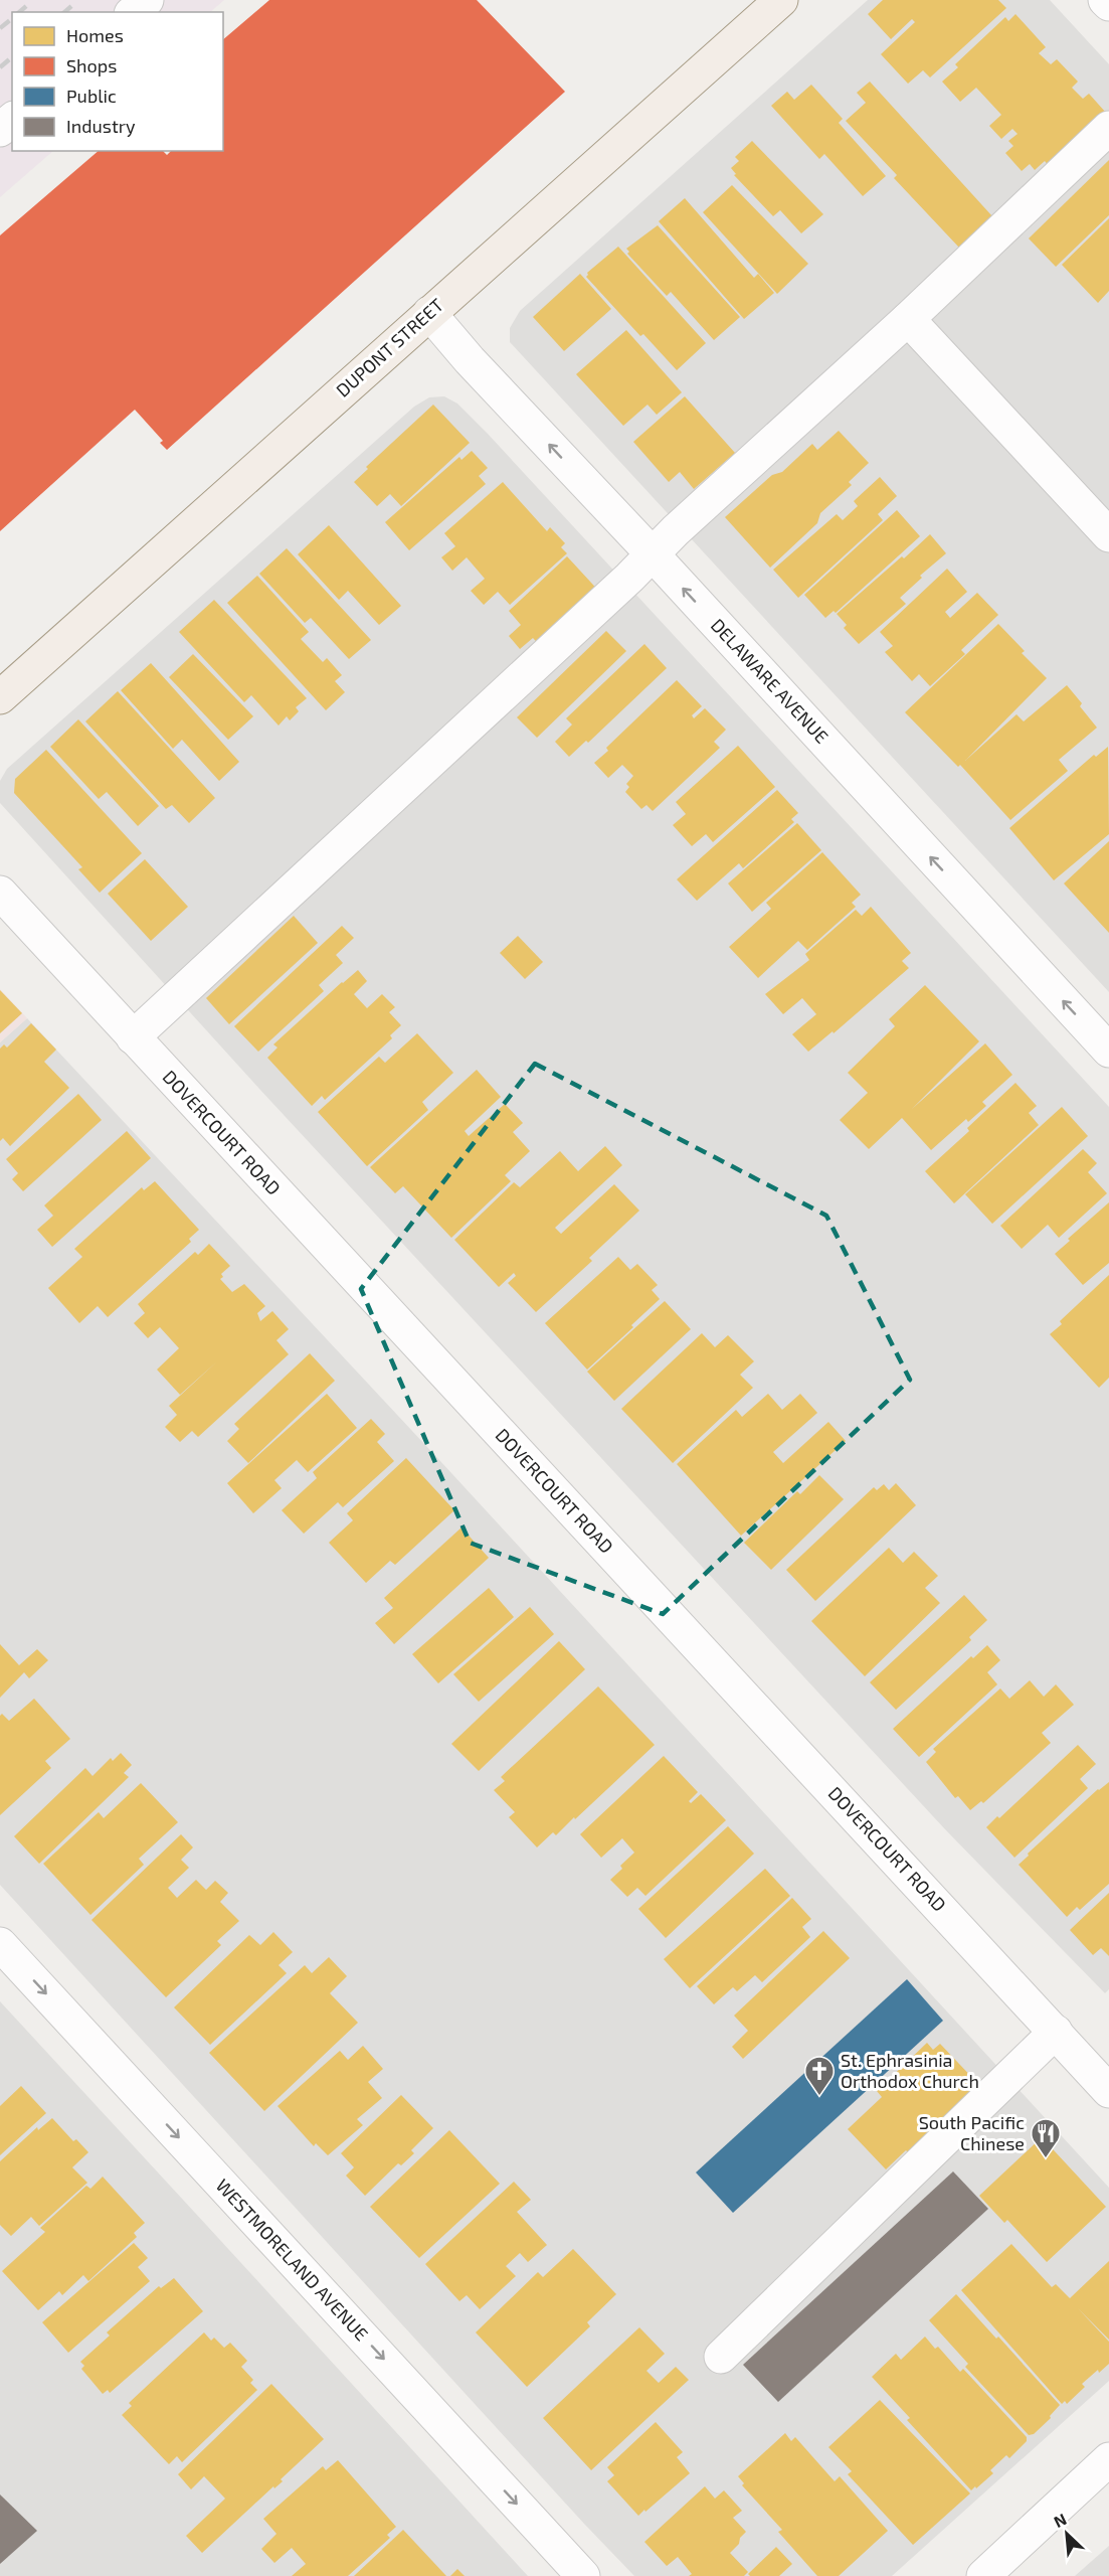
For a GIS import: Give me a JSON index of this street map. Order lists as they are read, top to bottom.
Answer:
{
  "streets": {
    "main road": ["DUPONT STREET"],
    "street": ["DELAWARE AVENUE", "DOVERCOURT ROAD", "WESTMORELAND AVENUE"]
  },
  "crossings": [
    ["DUPONT STREET", "DELAWARE AVENUE"]
  ],
  "one_way": ["DELAWARE AVENUE", "WESTMORELAND AVENUE"],
  "places": {
    "church": ["St. Ephrasinia Orthodox Church"],
    "restaurant": ["South Pacific Chinese"]
  },
  "legend": [
    "Homes",
    "Shops",
    "Public",
    "Industry"
  ],
  "north": "top left"
}
